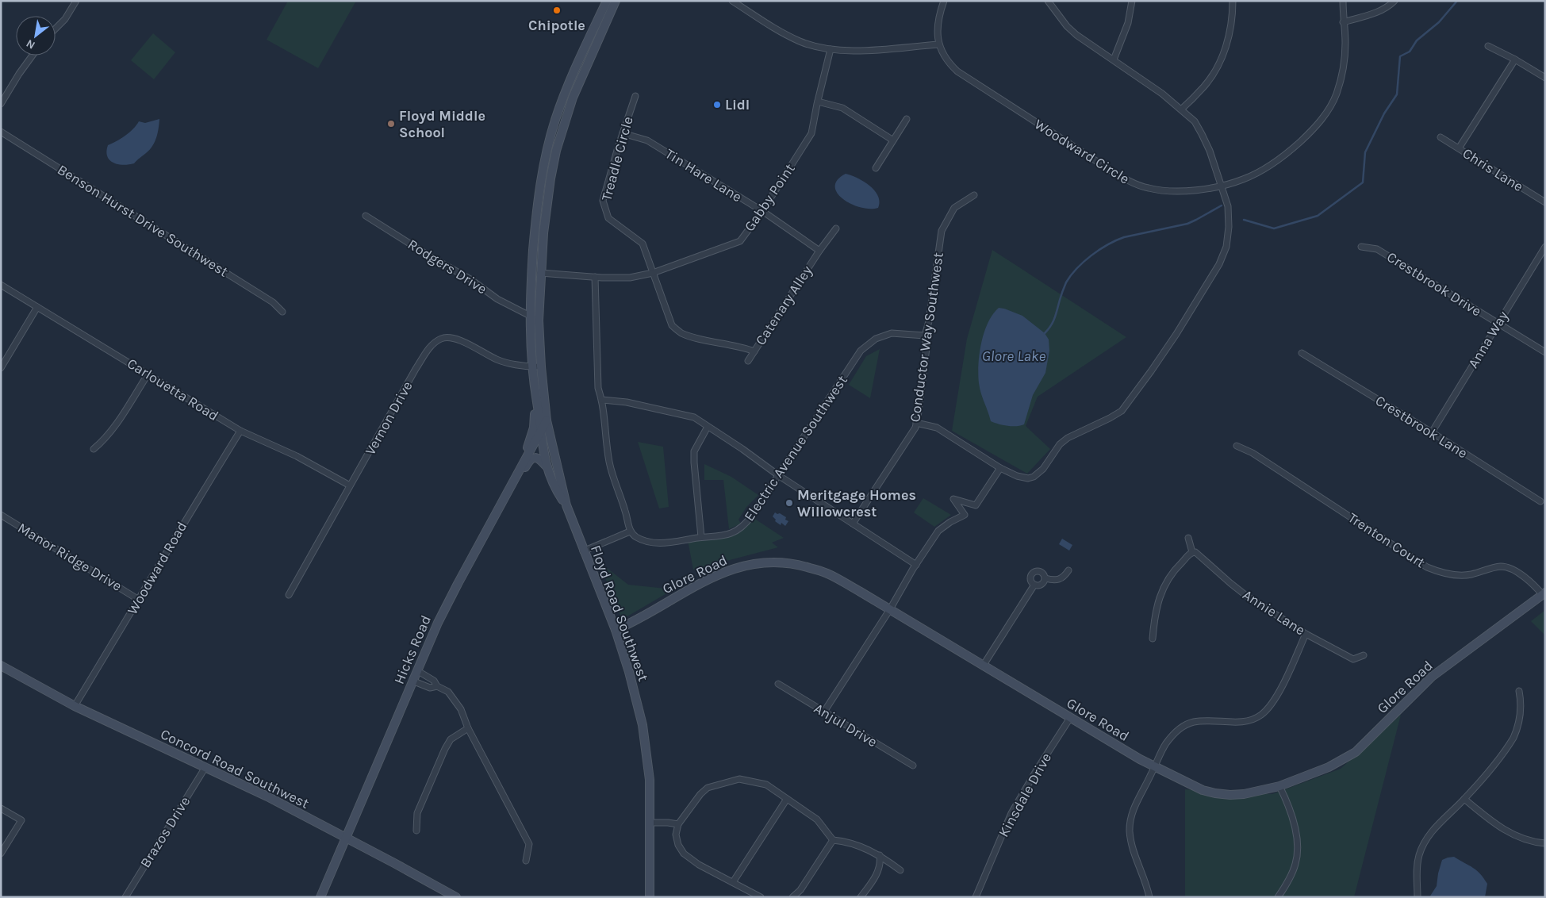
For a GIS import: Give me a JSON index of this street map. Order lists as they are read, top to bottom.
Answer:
{
  "streets": {
    "street": [
      "Woodward Circle",
      "Treadle Circle",
      "Chris Lane",
      "Tin Hare Lane",
      "Gabby Point",
      "Benson Hurst Drive Southwest",
      "Rodgers Drive",
      "Crestbrook Drive",
      "Catenary Alley",
      "Conductor Way Southwest",
      "Anna Way",
      "Carlouetta Road",
      "Vernon Drive",
      "Crestbrook Lane",
      "Electric Avenue Southwest",
      "Trenton Court",
      "Manor Ridge Drive",
      "Woodward Road",
      "Glore Road",
      "Annie Lane",
      "Floyd Road Southwest",
      "Hicks Road",
      "Anjul Drive",
      "Concord Road Southwest",
      "Kinsdale Drive",
      "Brazos Drive"
    ]
  },
  "crossings": [
    ["Treadle Circle", "Tin Hare Lane"],
    ["Treadle Circle", "Gabby Point"],
    ["Treadle Circle", "Catenary Alley"],
    ["Tin Hare Lane", "Gabby Point"],
    ["Tin Hare Lane", "Catenary Alley"],
    ["Gabby Point", "Floyd Road Southwest"],
    ["Rodgers Drive", "Floyd Road Southwest"],
    ["Crestbrook Drive", "Anna Way"],
    ["Conductor Way Southwest", "Electric Avenue Southwest"],
    ["Anna Way", "Crestbrook Lane"],
    ["Carlouetta Road", "Vernon Drive"],
    ["Carlouetta Road", "Woodward Road"],
    ["Vernon Drive", "Floyd Road Southwest"],
    ["Trenton Court", "Glore Road"],
    ["Manor Ridge Drive", "Woodward Road"],
    ["Woodward Road", "Concord Road Southwest"],
    ["Glore Road", "Floyd Road Southwest"],
    ["Glore Road", "Kinsdale Drive"],
    ["Floyd Road Southwest", "Hicks Road"],
    ["Hicks Road", "Concord Road Southwest"],
    ["Concord Road Southwest", "Brazos Drive"]
  ],
  "water": ["Glore Lake"],
  "places": [
    "Chipotle",
    "Lidl",
    "Floyd Middle School",
    "Meritgage Homes Willowcrest"
  ],
  "north": "bottom left"
}
